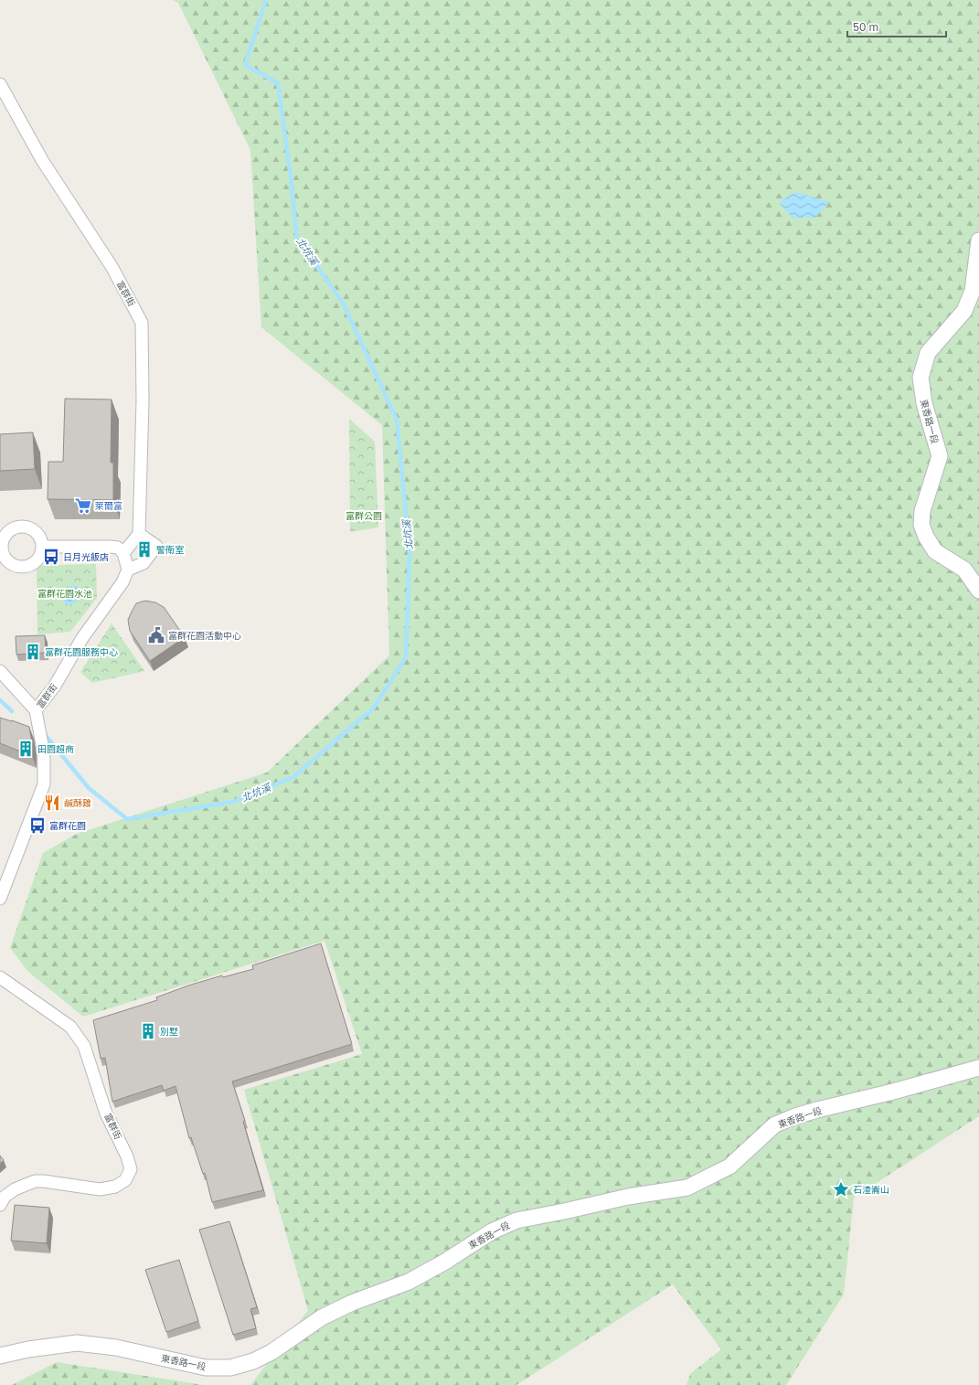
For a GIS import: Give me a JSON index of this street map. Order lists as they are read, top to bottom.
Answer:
{
  "streets": {
    "street": ["富群街", "東香路一段"]
  },
  "water": ["北坑溪"],
  "parks": ["富群公園", "富群花園水池"],
  "places": {
    "supermarket": ["萊爾富"],
    "building": [
      "警衛室",
      "富群花園服務中心",
      "田園超商",
      "別墅"
    ],
    "bus stop": ["日月光飯店", "富群花園"],
    "public building": ["富群花園活動中心"],
    "restaurant": ["鹹酥雞"],
    "place": ["石渣崙山"]
  },
  "scale_bar": "50 m"
}
